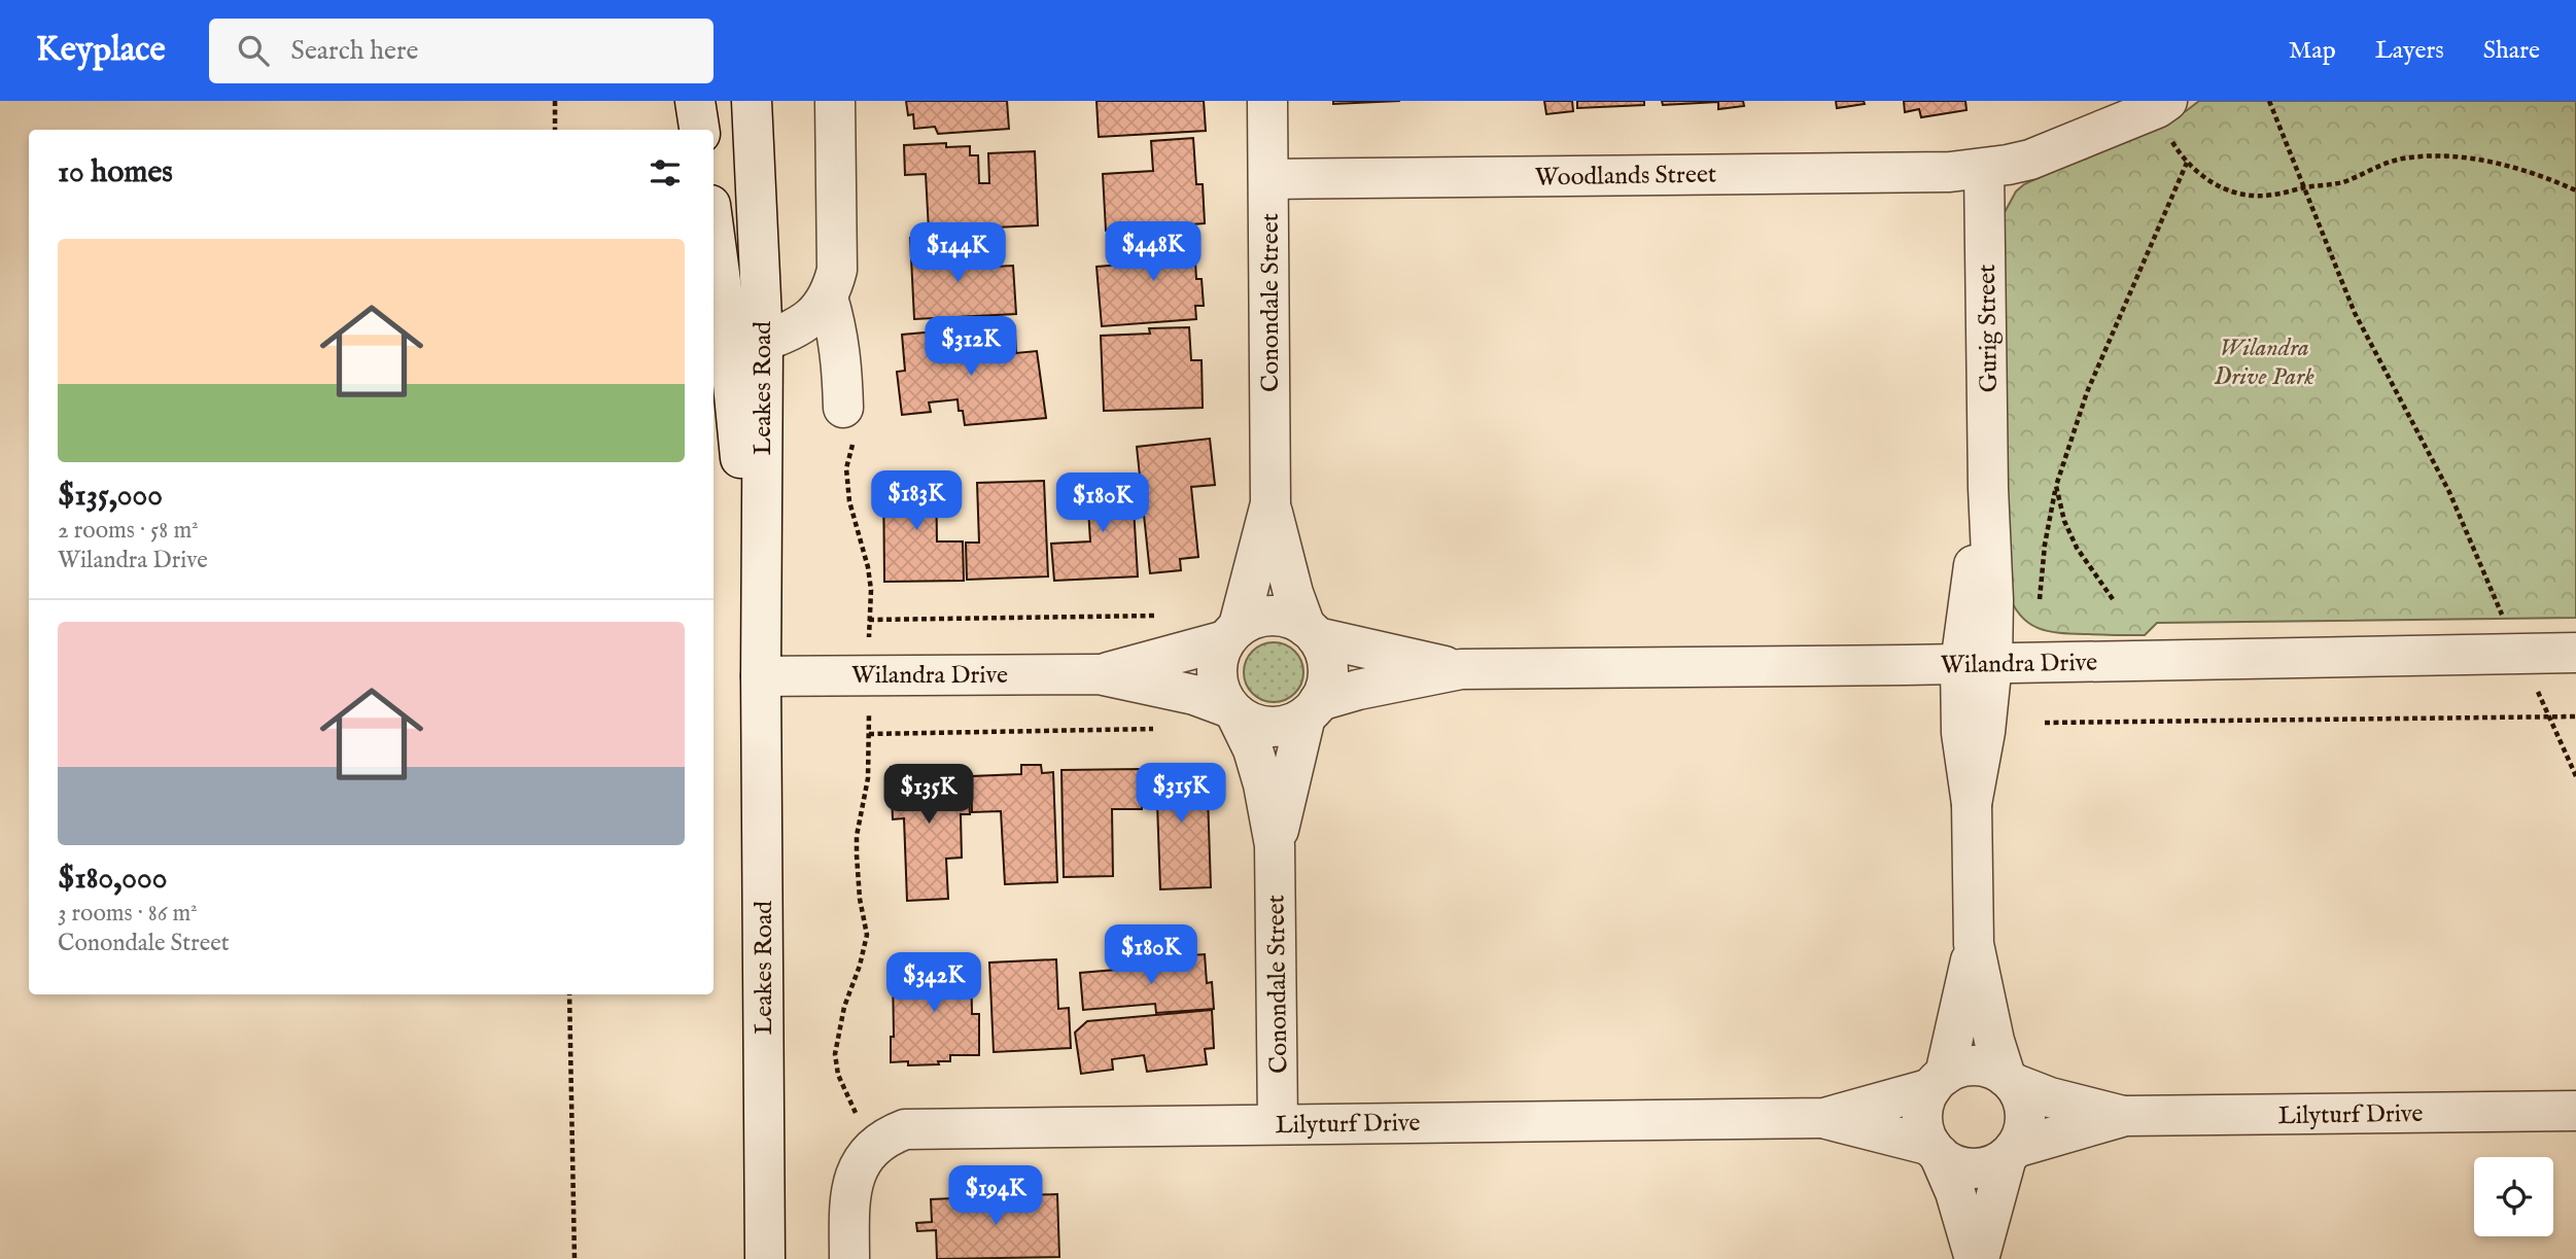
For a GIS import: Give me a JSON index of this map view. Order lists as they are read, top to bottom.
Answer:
{
  "streets": {
    "street": [
      "Woodlands Street",
      "Conondale Street",
      "Gurig Street",
      "Leakes Road",
      "Wilandra Drive",
      "Lilyturf Drive"
    ]
  },
  "crossings": [
    ["Woodlands Street", "Conondale Street"],
    ["Woodlands Street", "Gurig Street"],
    ["Conondale Street", "Wilandra Drive"],
    ["Conondale Street", "Lilyturf Drive"],
    ["Gurig Street", "Wilandra Drive"],
    ["Leakes Road", "Wilandra Drive"]
  ],
  "parks": ["Wilandra Drive Park"],
  "page": {
    "header": "Keyplace",
    "search": "Search here",
    "nav": ["Map", "Layers", "Share"],
    "heading": "10 homes",
    "list": [
      {
        "name": "$135,000",
        "note": "2 rooms · 58 m² · Wilandra Drive"
      },
      {
        "name": "$180,000",
        "note": "3 rooms · 86 m² · Conondale Street"
      }
    ],
    "price": [
      "$448K",
      "$144K",
      "$312K",
      "$183K",
      "$180K",
      "$315K",
      "$135K",
      "$180K",
      "$342K",
      "$194K"
    ]
  }
}
